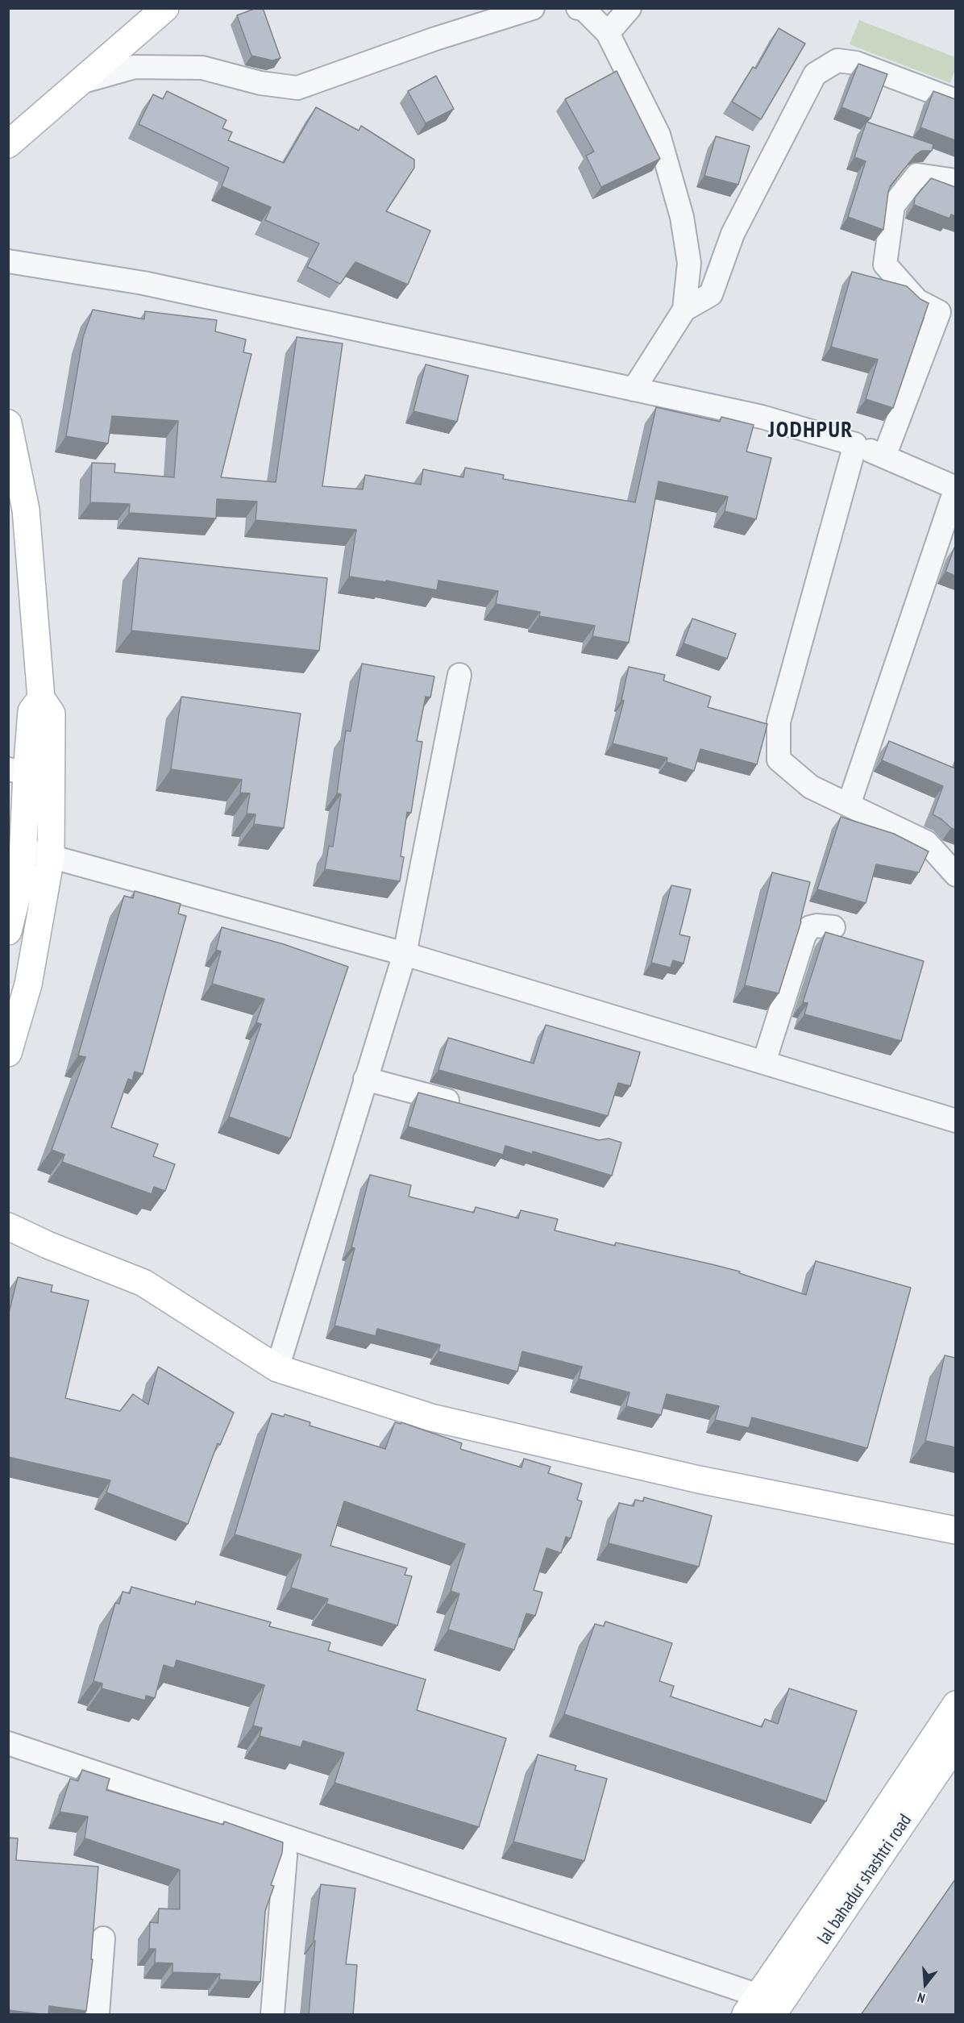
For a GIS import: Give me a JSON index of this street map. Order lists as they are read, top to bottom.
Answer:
{
  "streets": {
    "street": ["lal bahadur shashtri road"]
  },
  "districts": ["JODHPUR"],
  "north": "bottom"
}
